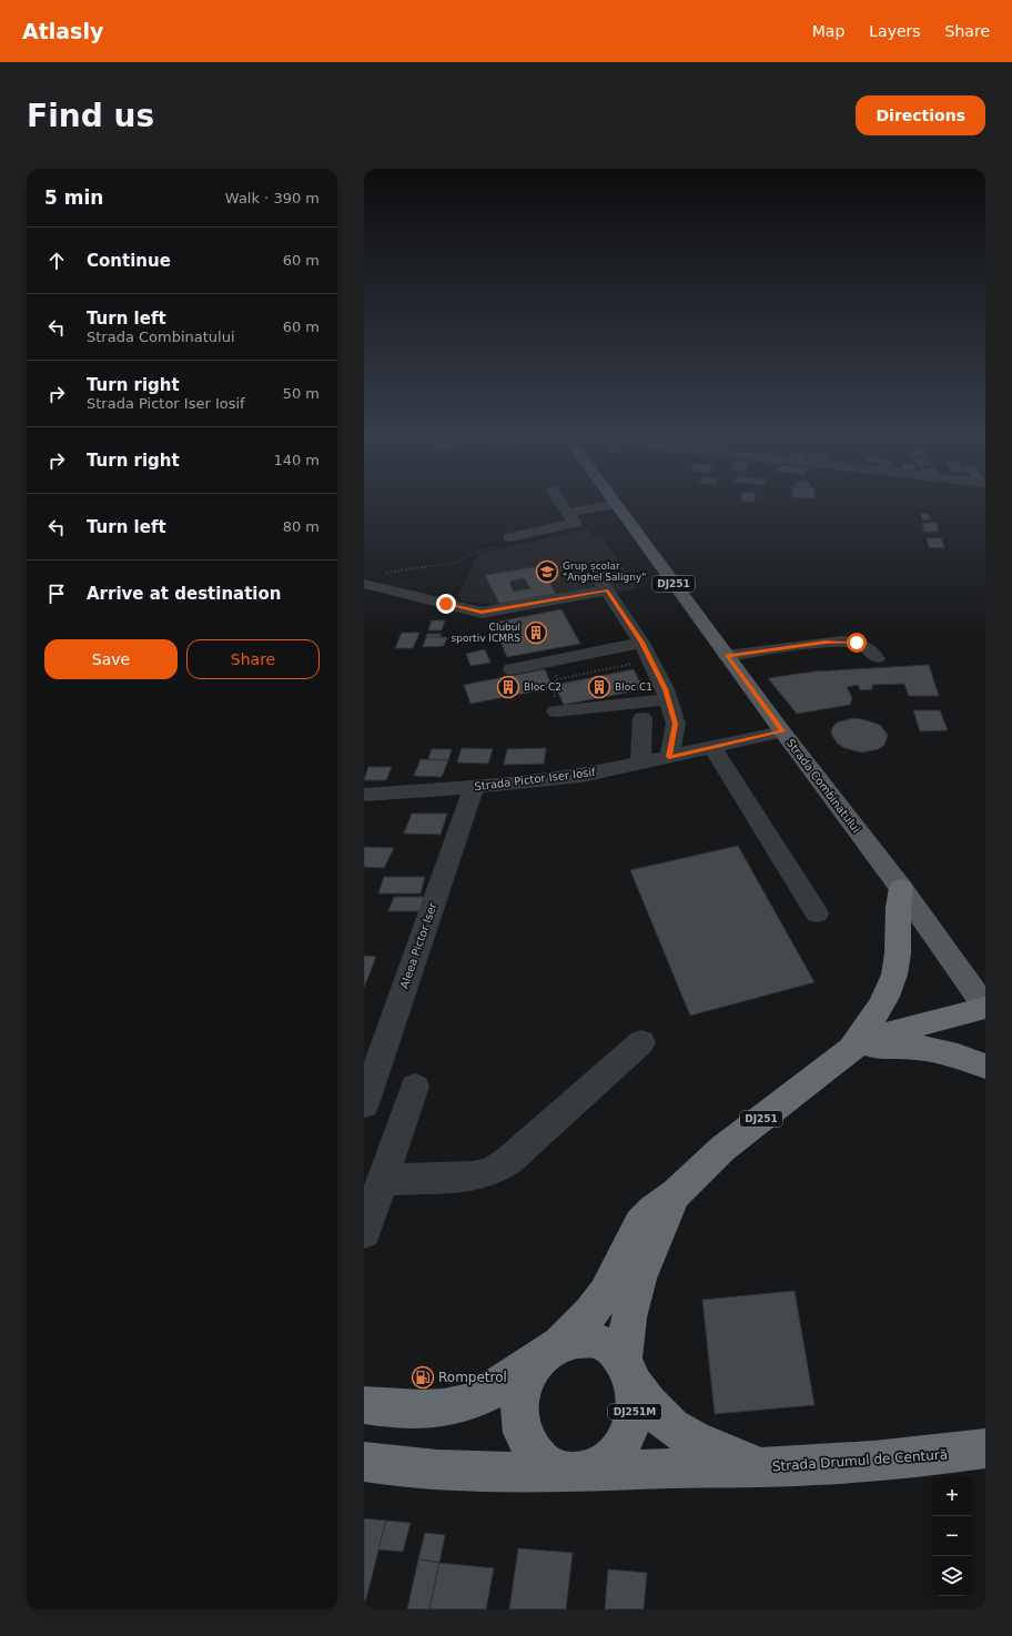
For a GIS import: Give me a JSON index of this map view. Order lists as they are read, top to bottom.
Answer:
{
  "streets": {
    "highway": ["DJ251", "DJ251M", "Strada Drumul de Centură"],
    "main road": ["Strada Combinatului"],
    "street": ["Strada Pictor Iser Iosif", "Aleea Pictor Iser"]
  },
  "crossings": [
    ["DJ251", "Strada Combinatului"],
    ["DJ251", "DJ251M"],
    ["DJ251", "Strada Drumul de Centură"],
    ["Strada Pictor Iser Iosif", "Strada Combinatului"],
    ["Strada Pictor Iser Iosif", "Aleea Pictor Iser"],
    ["DJ251M", "Strada Drumul de Centură"]
  ],
  "places": {
    "school or university": ["Grup școlar \"Anghel Saligny\""],
    "building": ["Clubul sportiv ICMRS", "Bloc C2", "Bloc C1"],
    "fuel station": ["Rompetrol"]
  },
  "page": {
    "header": "Atlasly",
    "nav": ["Map", "Layers", "Share"],
    "buttons": [
      "Directions",
      ["Save", "Share"]
    ],
    "title": "Find us",
    "heading": ["5 min", "Walk · 390 m"],
    "list": [
      ["Continue", "60 m"],
      ["Turn left", "Strada Combinatului", "60 m"],
      ["Turn right", "Strada Pictor Iser Iosif", "50 m"],
      ["Turn right", "140 m"],
      ["Turn left", "80 m"],
      "Arrive at destination"
    ],
    "map_buttons": ["+", "−"]
  }
}
